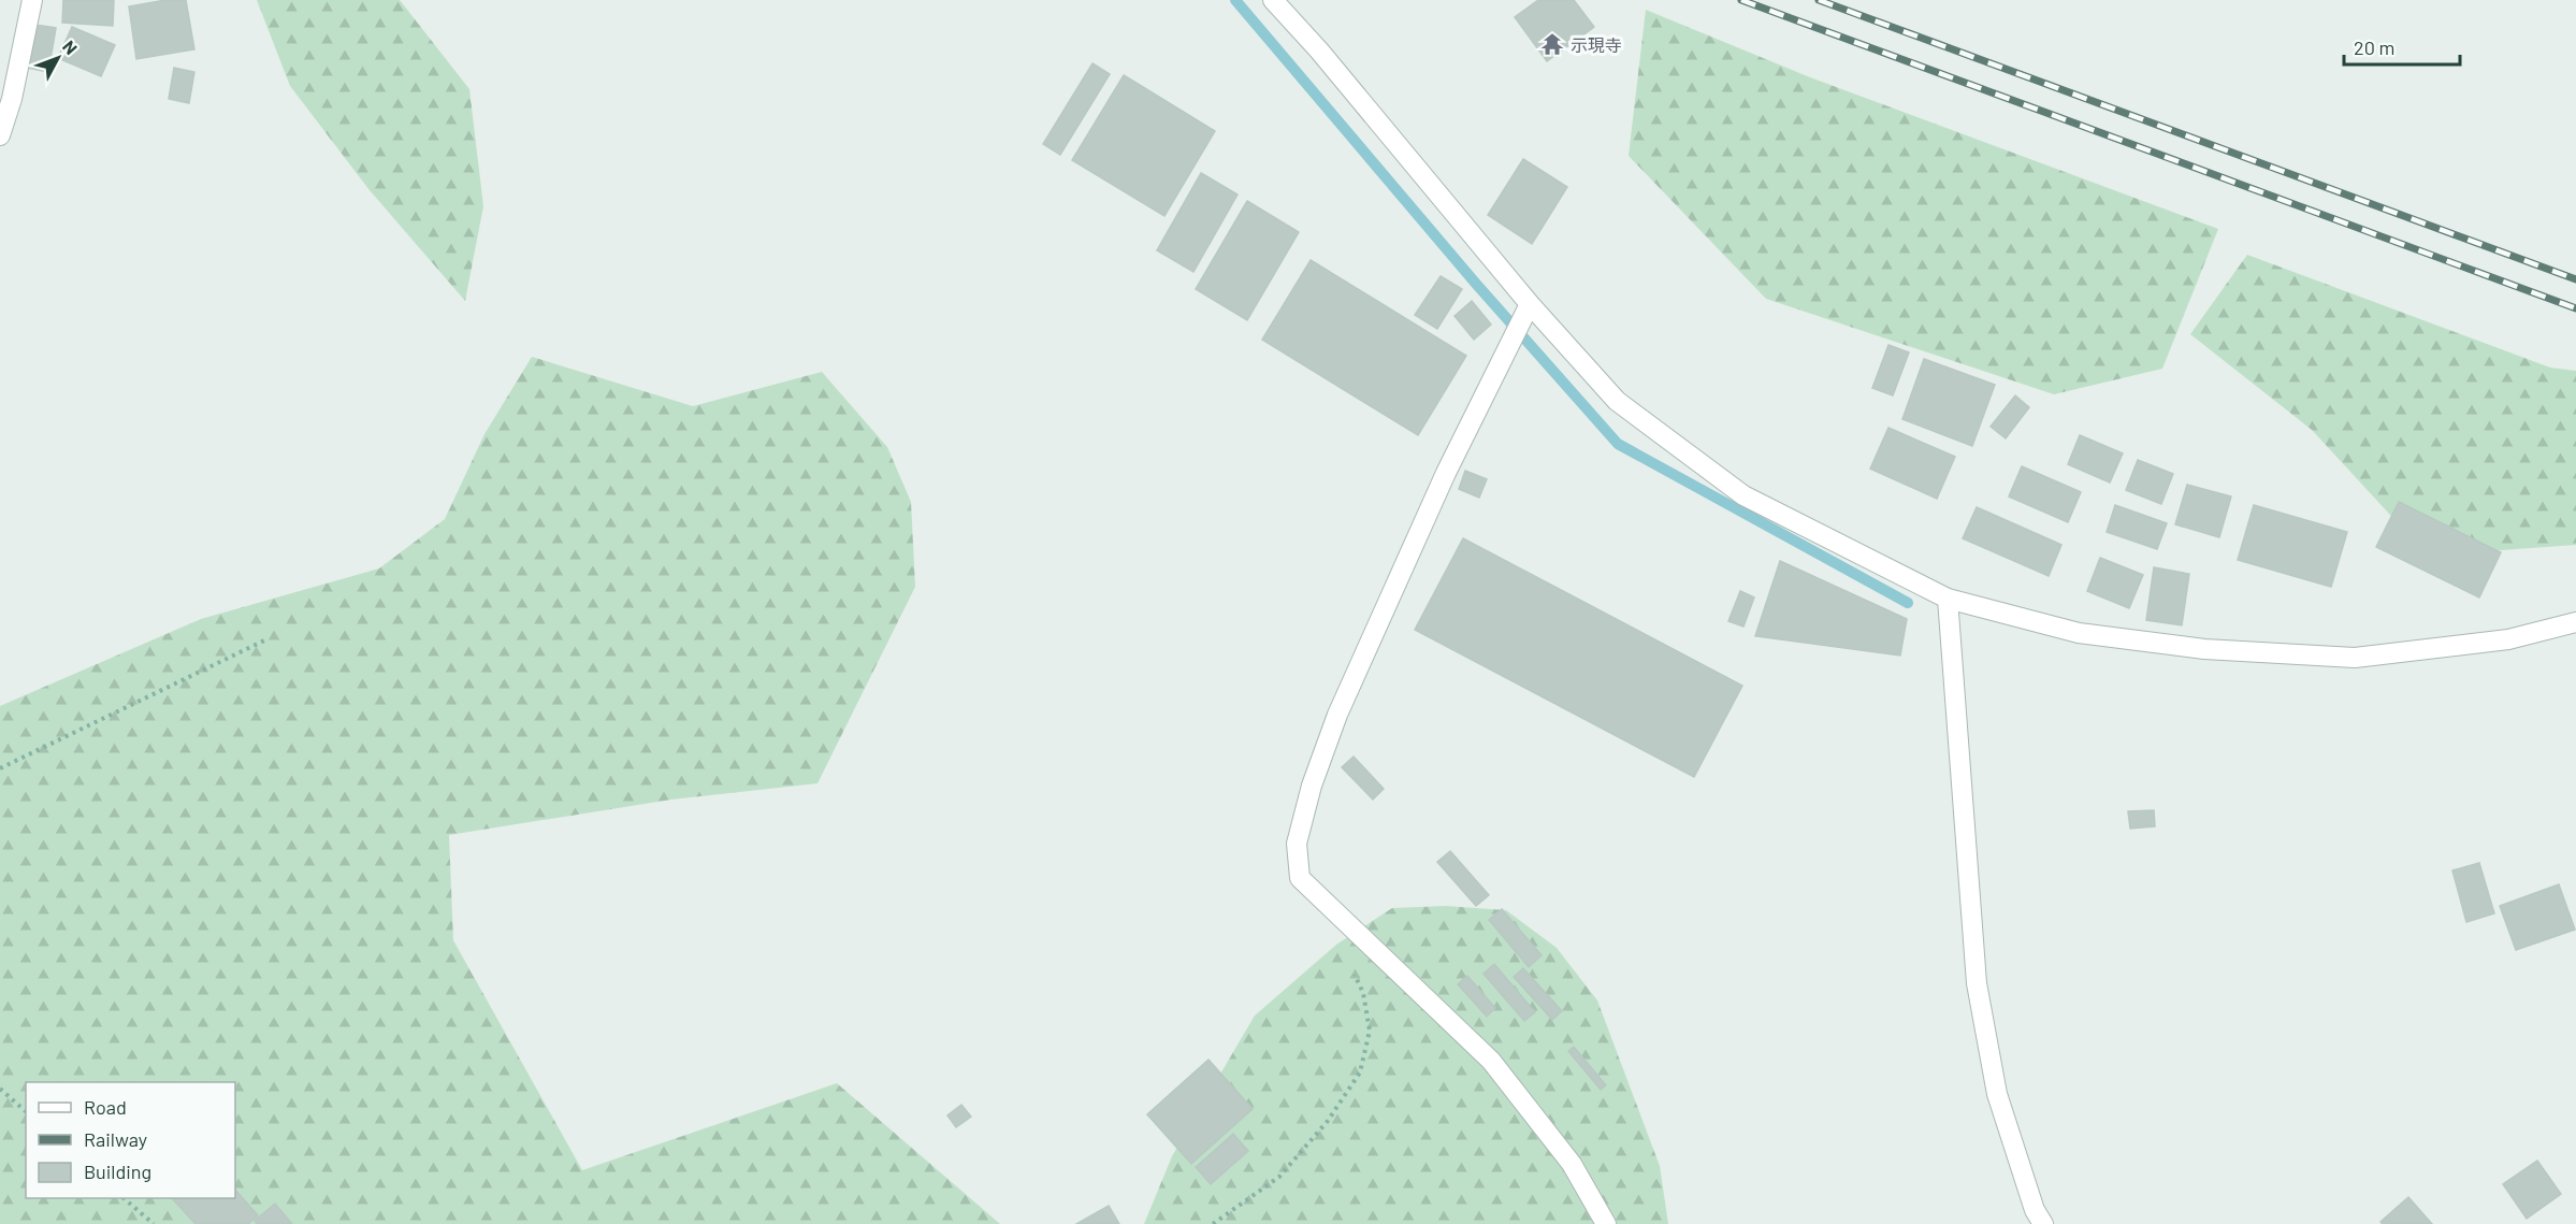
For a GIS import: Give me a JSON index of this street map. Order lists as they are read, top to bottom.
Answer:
{
  "places": {
    "temple": ["示現寺"]
  },
  "legend": ["Road", "Railway", "Building"],
  "scale_bar": "20 m",
  "north": "top right"
}
